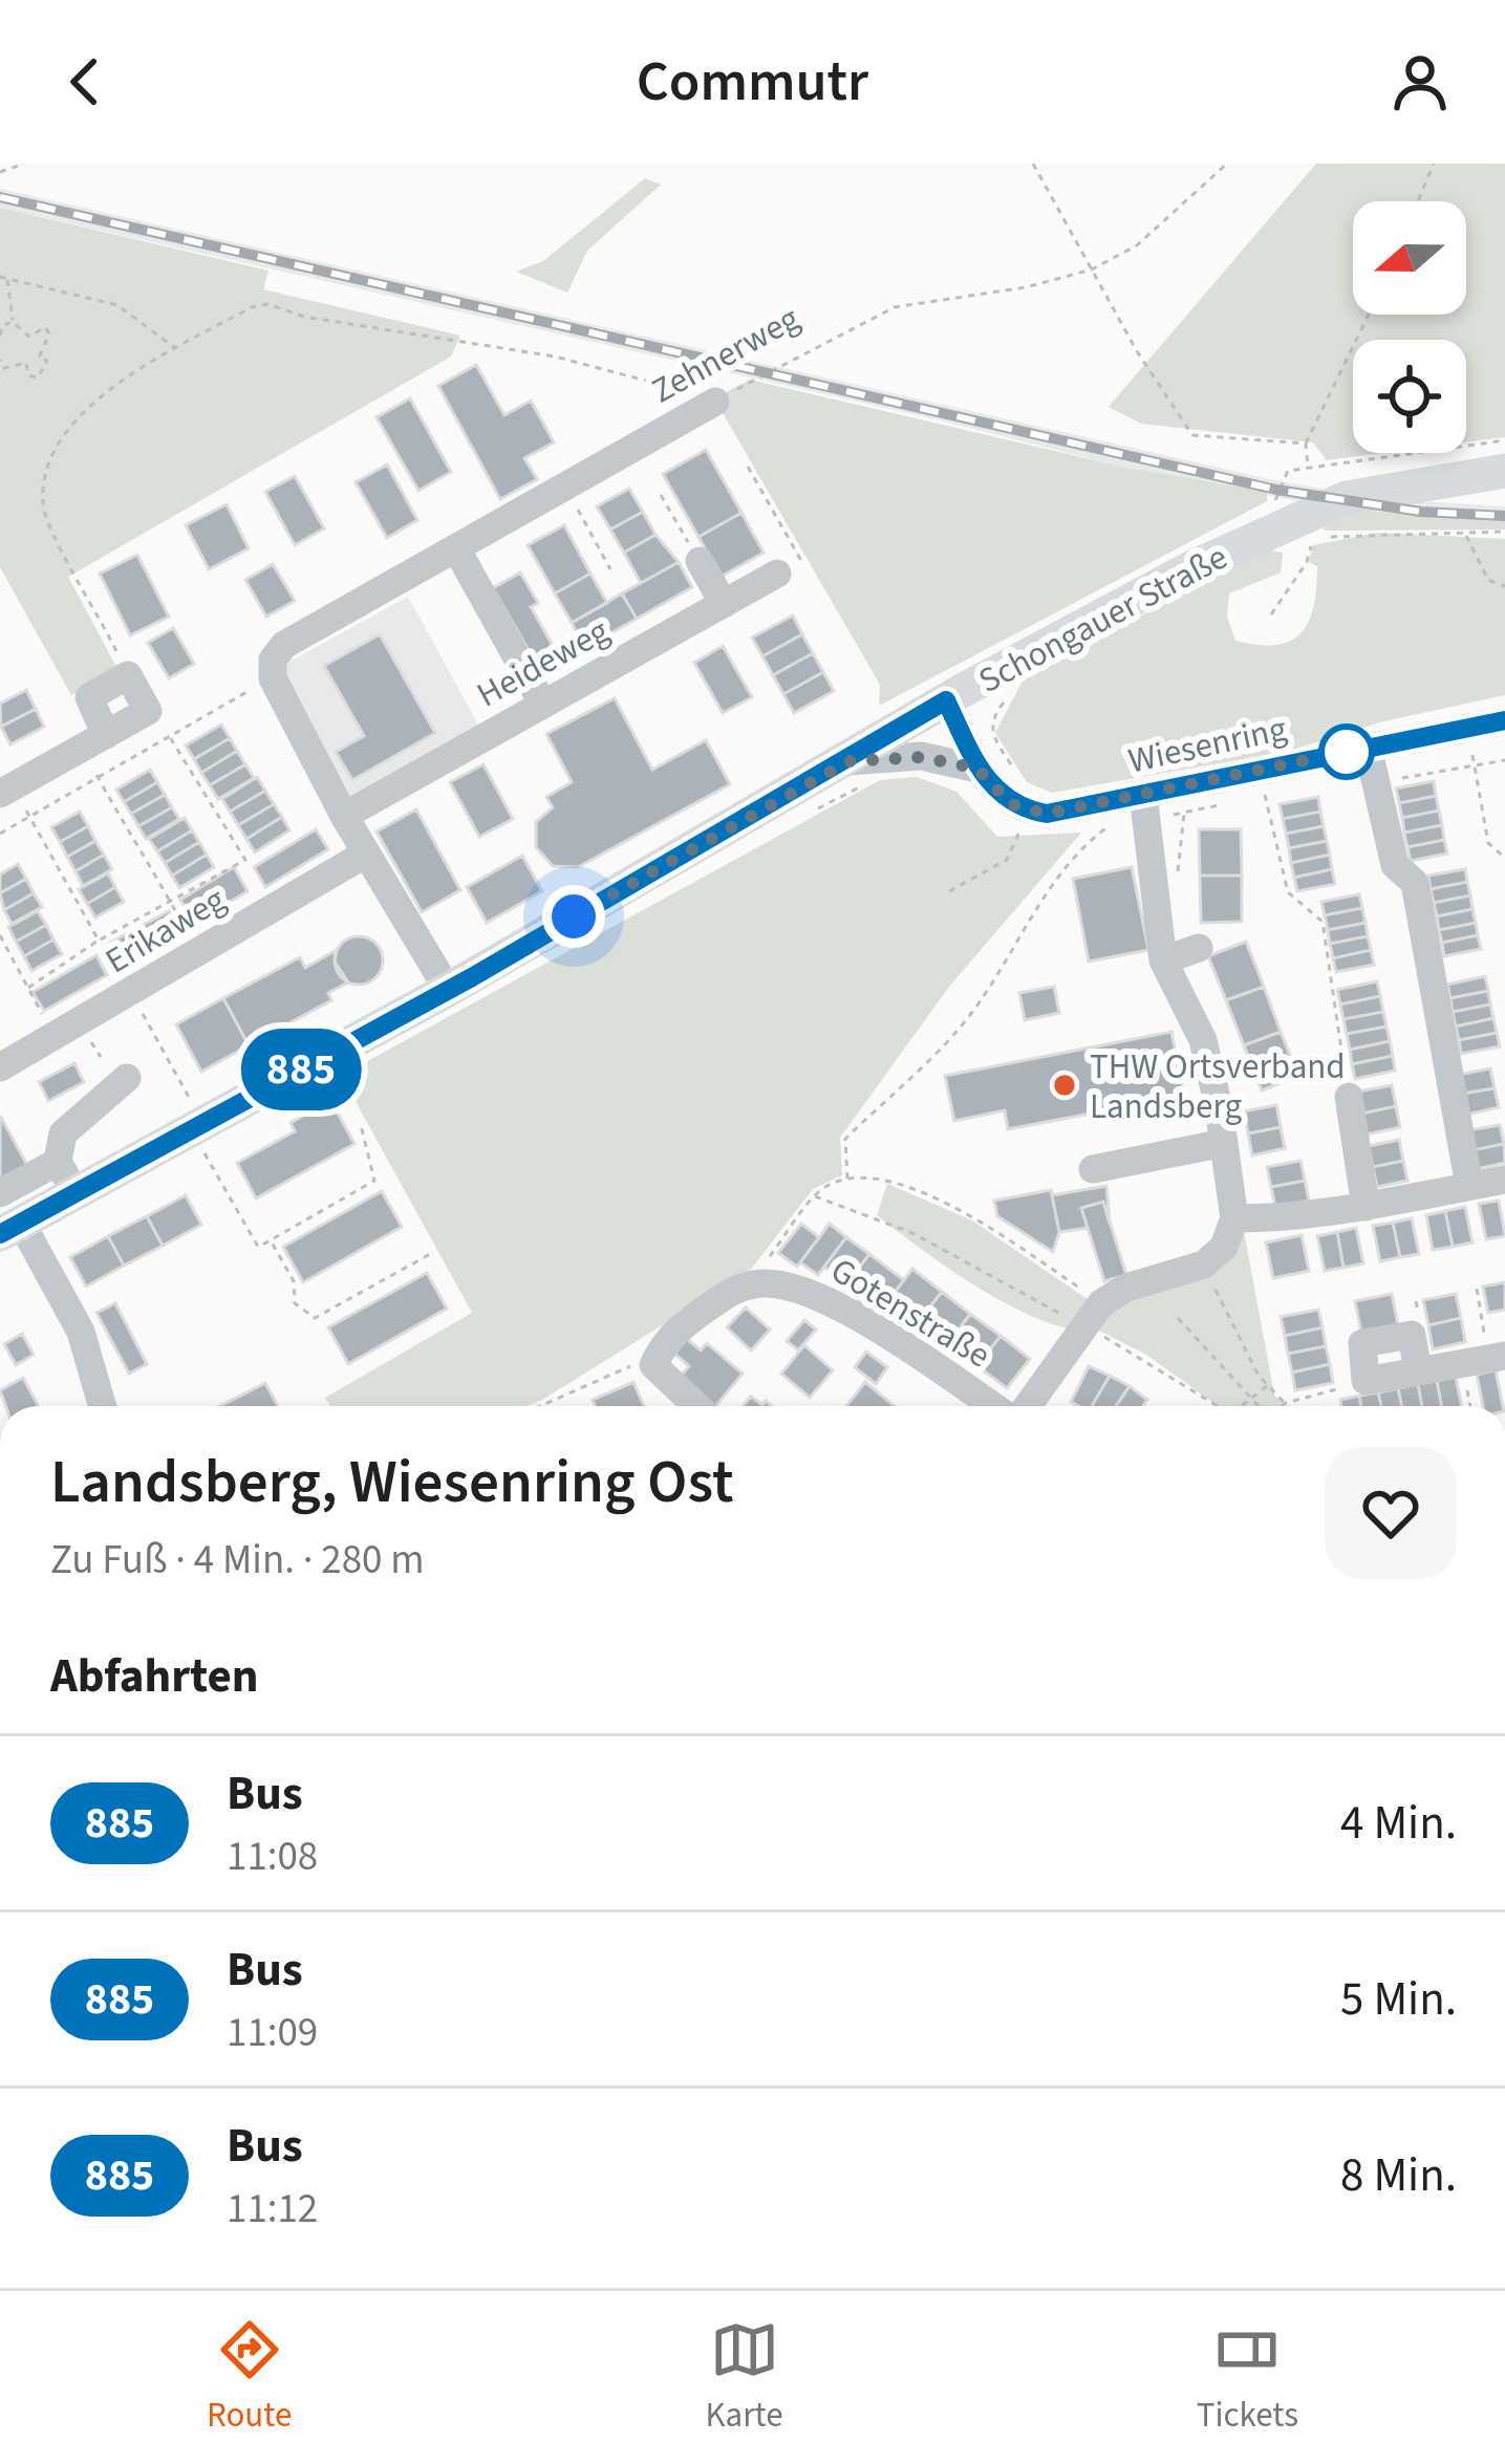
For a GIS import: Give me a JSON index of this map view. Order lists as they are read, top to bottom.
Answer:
{
  "streets": {
    "main road": ["Schongauer Straße"],
    "street": [
      "Zehnerweg",
      "Heideweg",
      "Wiesenring",
      "Erikaweg",
      "Gotenstraße"
    ]
  },
  "places": ["THW Ortsverband Landsberg"],
  "lines": ["bus line 885"],
  "north": "left",
  "page": {
    "header": "Commutr",
    "on_map": "885",
    "heading": [
      ["Landsberg, Wiesenring Ost", "Zu Fuß · 4 Min. · 280 m"],
      "Abfahrten"
    ],
    "list": [
      {
        "mark": "885",
        "name": "Bus",
        "note": "11:08",
        "value": "4 Min."
      },
      {
        "mark": "885",
        "name": "Bus",
        "note": "11:09",
        "value": "5 Min."
      },
      {
        "mark": "885",
        "name": "Bus",
        "note": "11:12",
        "value": "8 Min."
      }
    ],
    "tabs": ["Route", "Karte", "Tickets"]
  }
}
